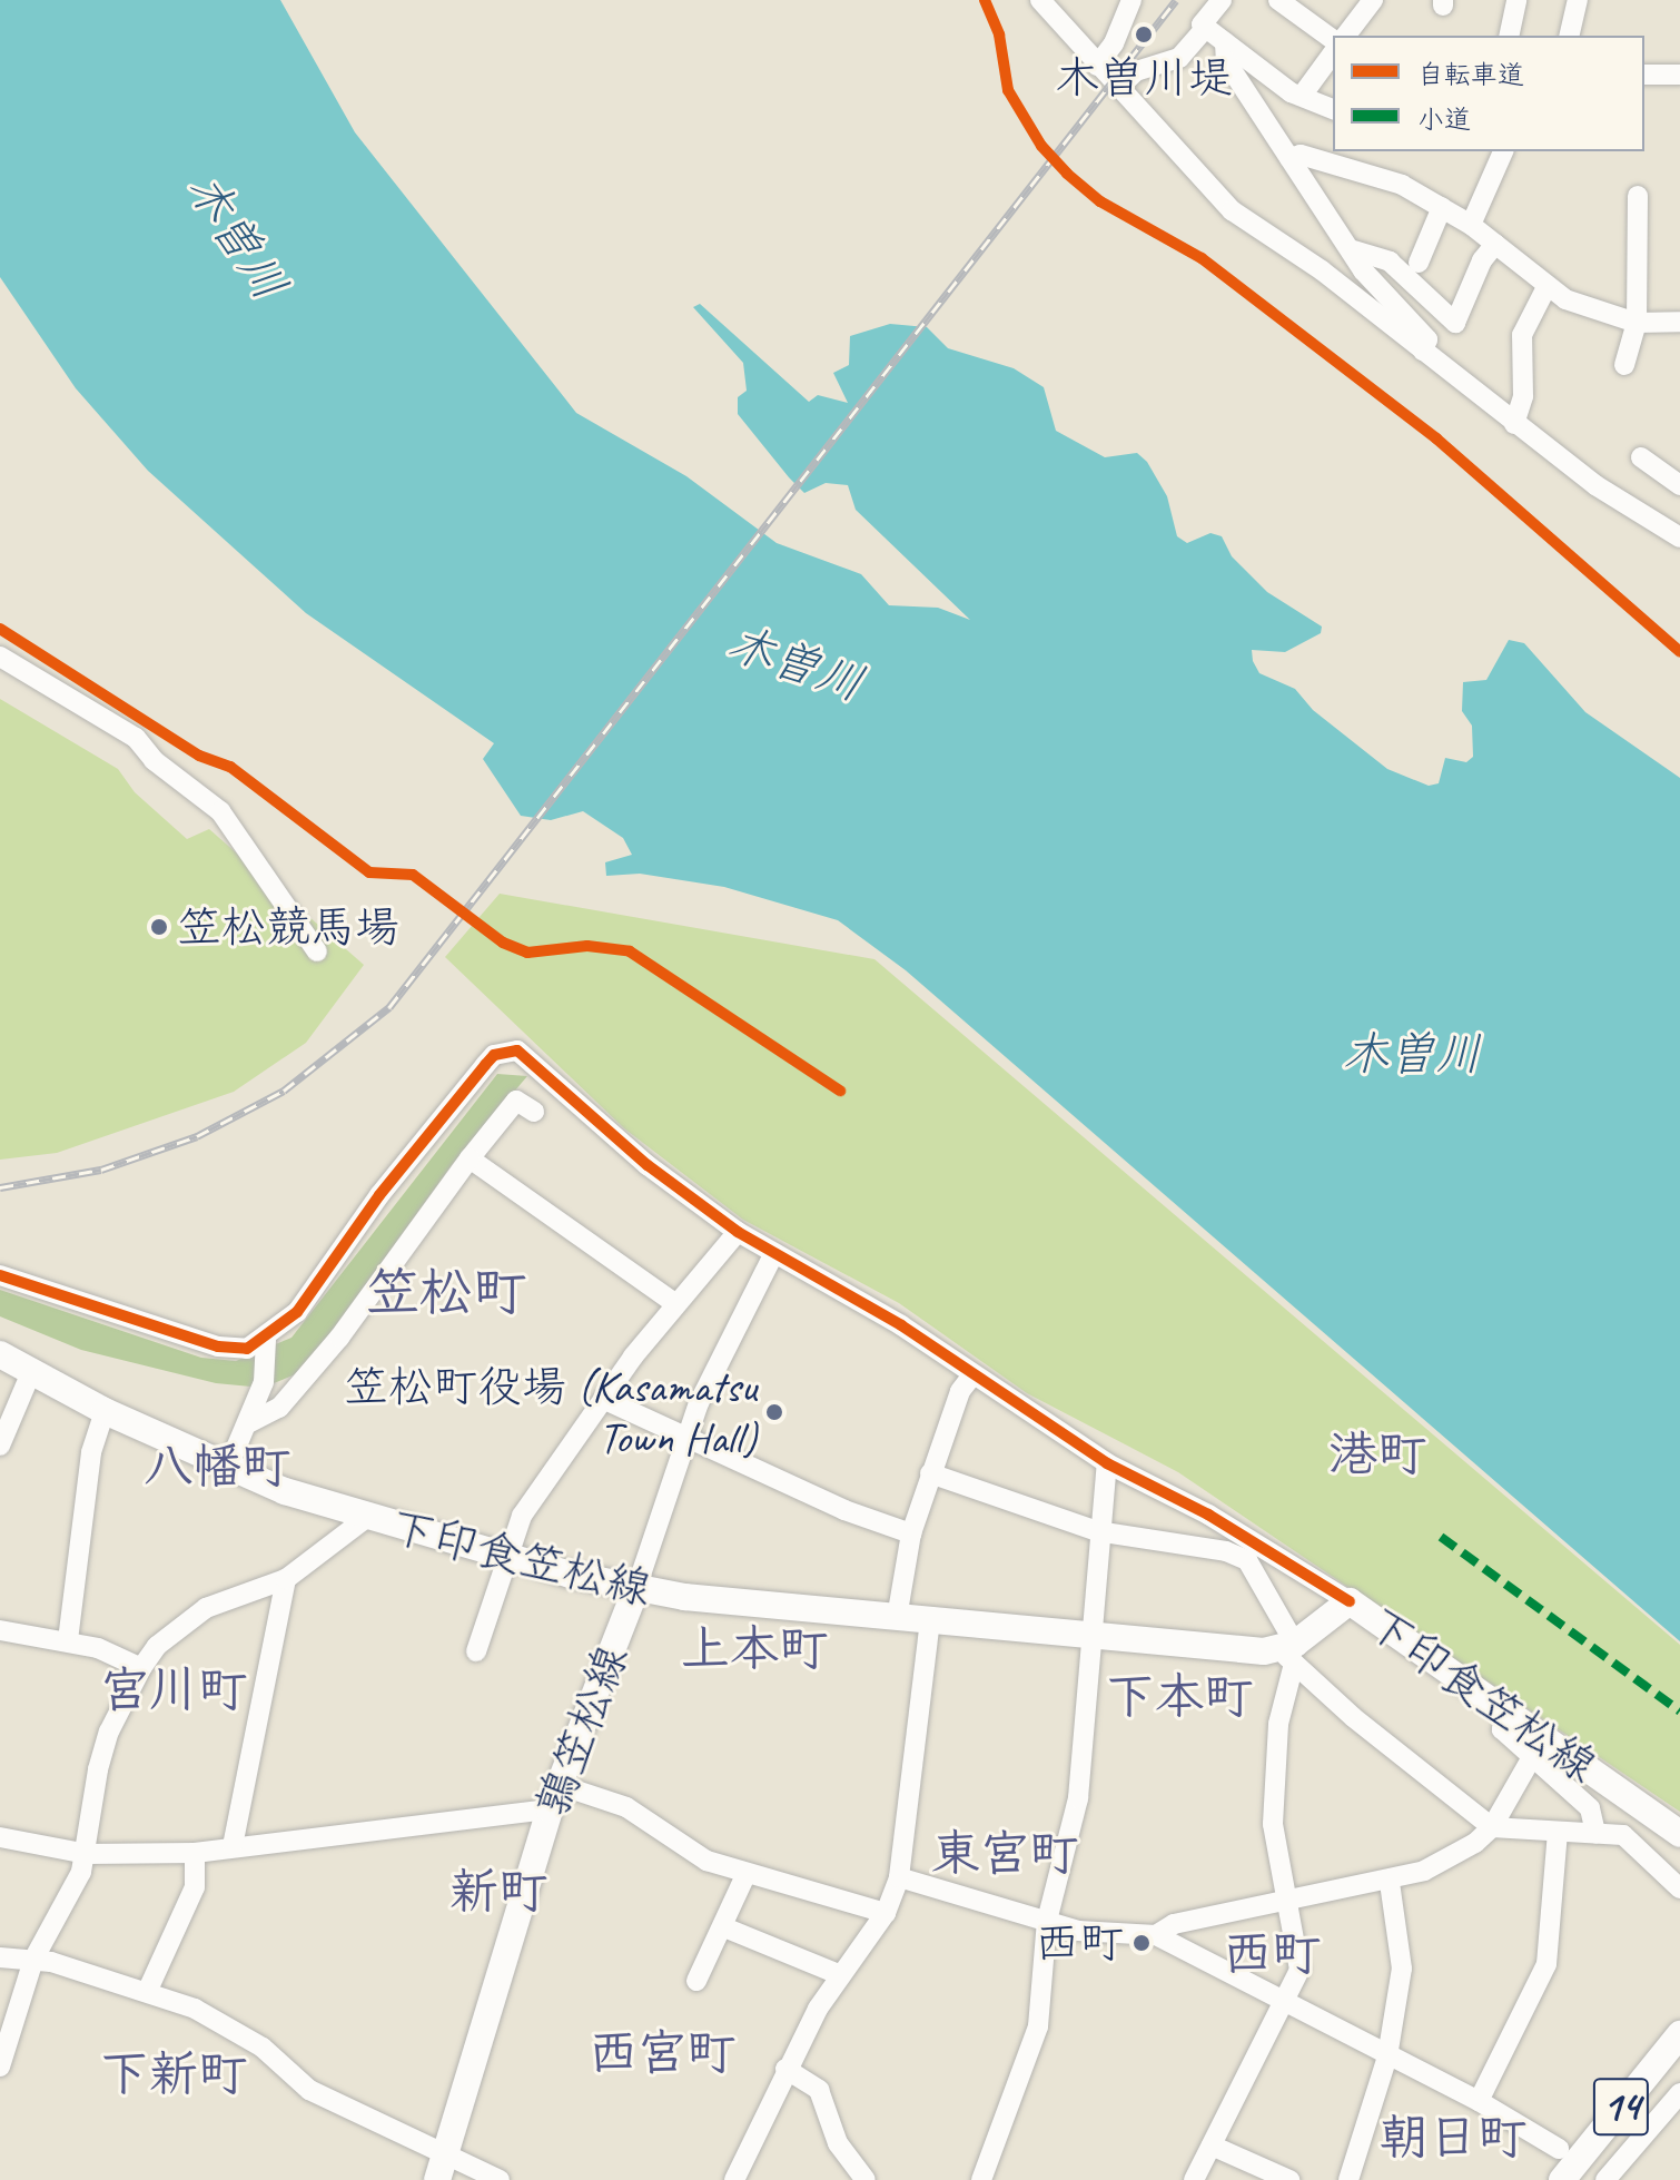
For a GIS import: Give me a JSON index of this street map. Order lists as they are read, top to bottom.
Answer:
{
  "streets": {
    "main road": ["下印食笠松線", "鶉笠松線", "14"]
  },
  "crossings": [
    ["下印食笠松線", "鶉笠松線"]
  ],
  "districts": [
    "笠松町",
    "港町",
    "八幡町",
    "上本町",
    "宮川町",
    "下本町",
    "東宮町",
    "新町",
    "西町",
    "西宮町",
    "下新町",
    "朝日町"
  ],
  "water": ["木曽川"],
  "places": [
    "木曽川堤",
    "笠松競馬場",
    "笠松町役場 (Kasamatsu Town Hall)",
    "西町"
  ],
  "legend": ["自転車道", "小道"]
}
